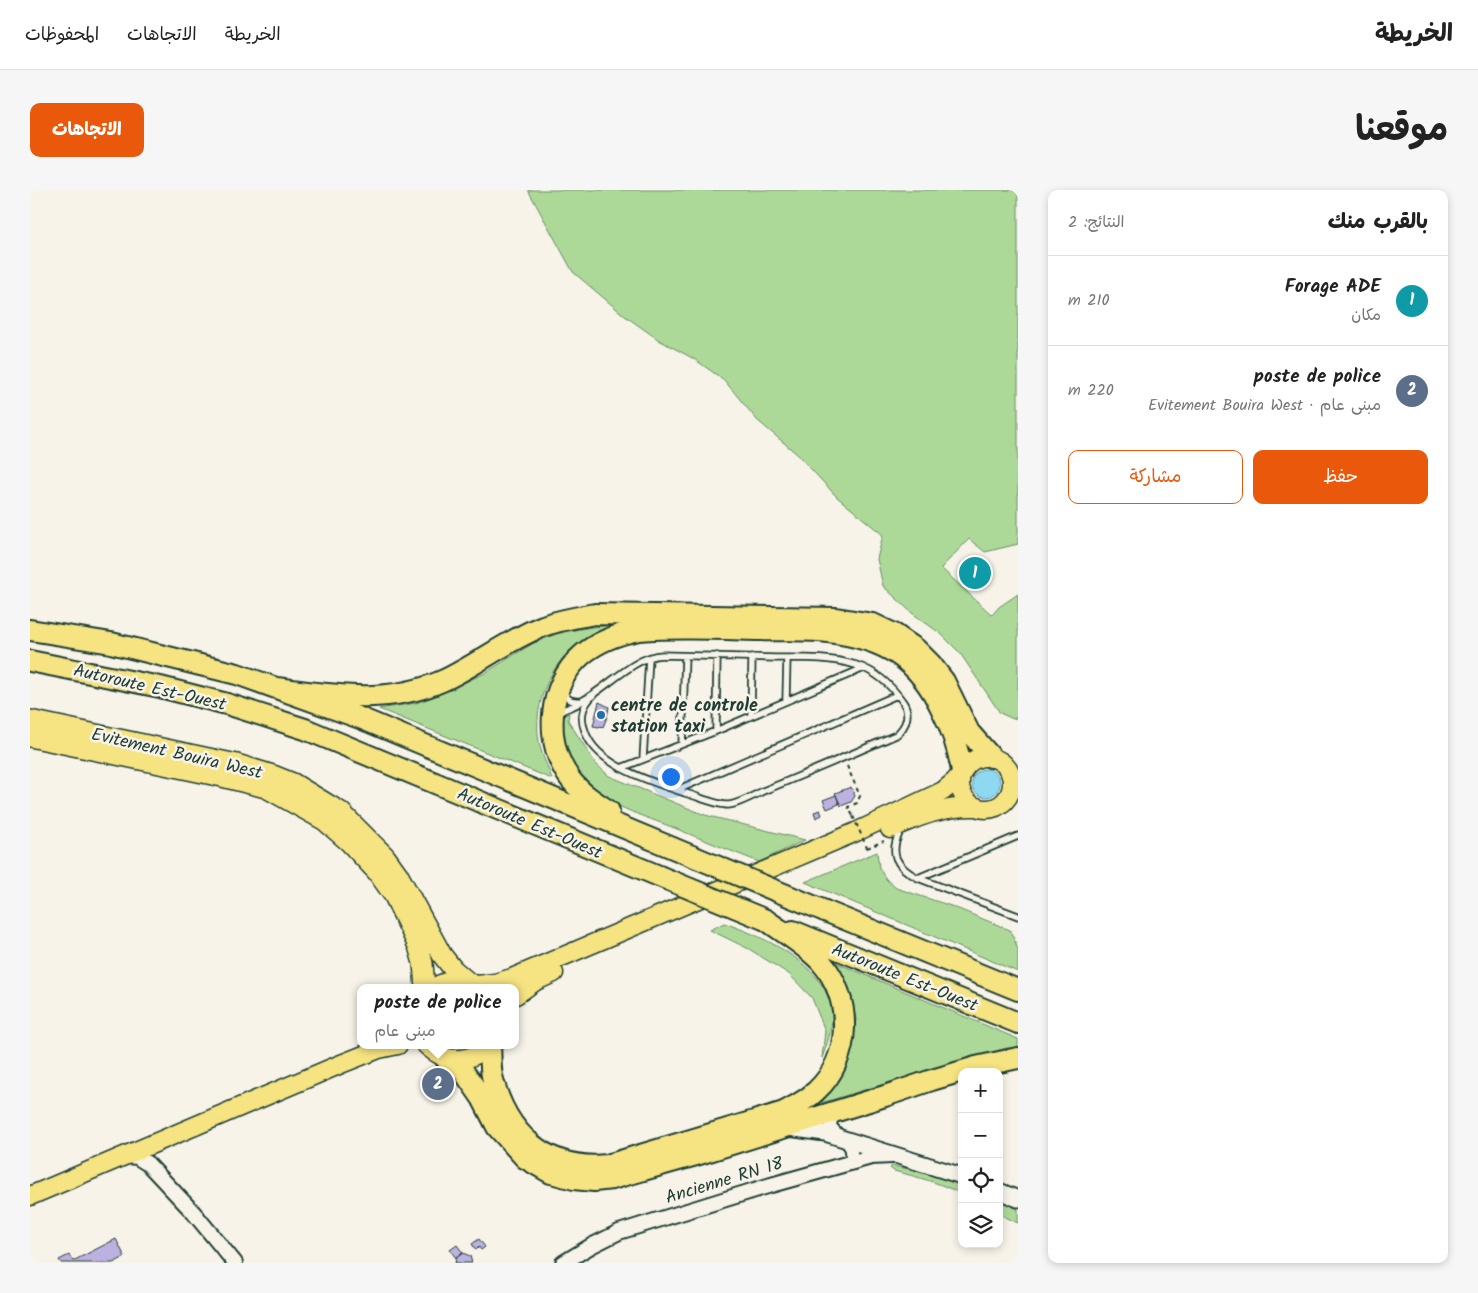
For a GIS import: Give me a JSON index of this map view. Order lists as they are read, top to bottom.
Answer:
{
  "streets": {
    "highway": ["Autoroute Est-Ouest", "Evitement Bouira West"],
    "main road": ["Ancienne RN 18"]
  },
  "places": ["centre de controle station taxi"],
  "page": {
    "header": "الخريطة",
    "nav": ["الخريطة", "الاتجاهات", "المحفوظات"],
    "title": "موقعنا",
    "buttons": [
      "الاتجاهات",
      ["حفظ", "مشاركة"]
    ],
    "heading": ["بالقرب منك", "النتائج: 2"],
    "list": [
      {
        "mark": "1",
        "name": "Forage ADE",
        "note": "مكان",
        "value": "210 m"
      },
      {
        "mark": "2",
        "name": "poste de police",
        "note": "مبنى عام · Evitement Bouira West",
        "value": "220 m"
      }
    ],
    "pins": ["1", "2"],
    "popup": ["poste de police", "مبنى عام"],
    "map_buttons": ["+", "−"]
  }
}
